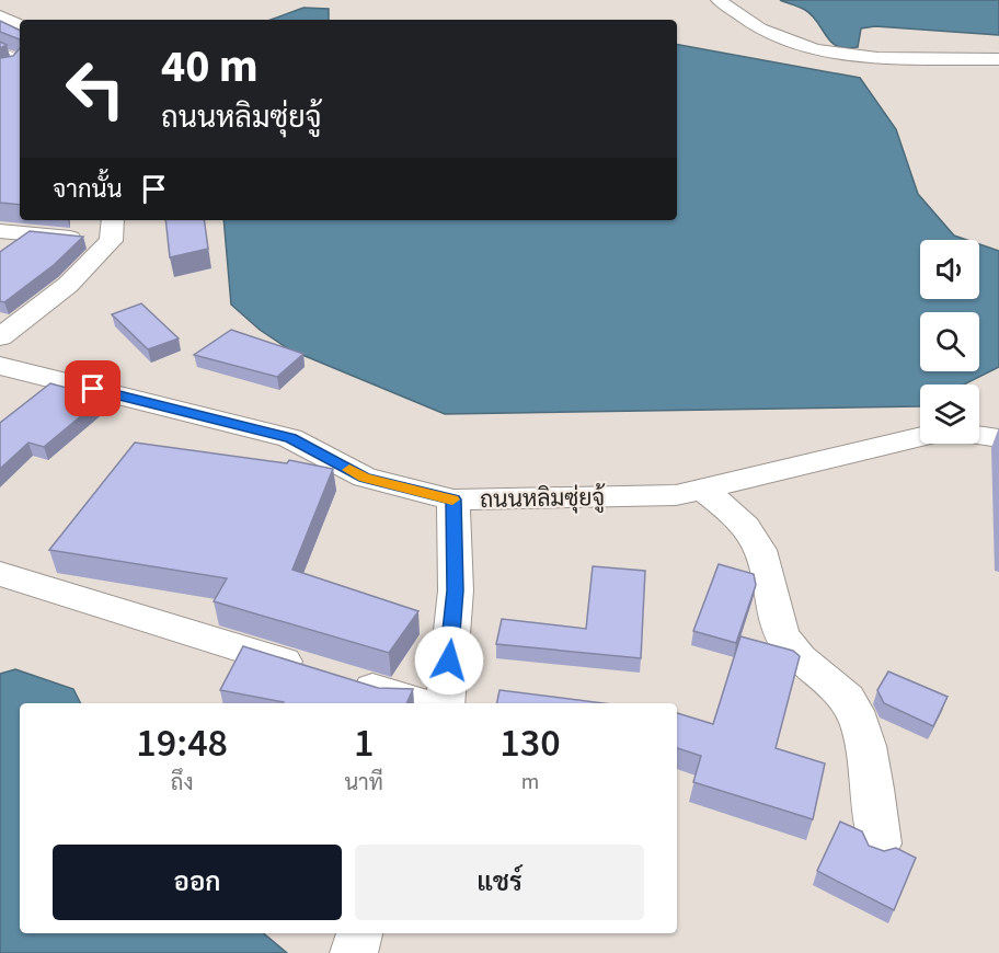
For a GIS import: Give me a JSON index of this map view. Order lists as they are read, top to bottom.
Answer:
{
  "streets": {
    "street": ["ถนนหลิมซุ่ยจู้"]
  },
  "page": {
    "turn": ["40 m", "ถนนหลิมซุ่ยจู้"],
    "then": "จากนั้น",
    "eta": [
      "19:48",
      "ถึง",
      "1",
      "นาที",
      "130",
      "m"
    ],
    "buttons": ["ออก", "แชร์"]
  }
}
